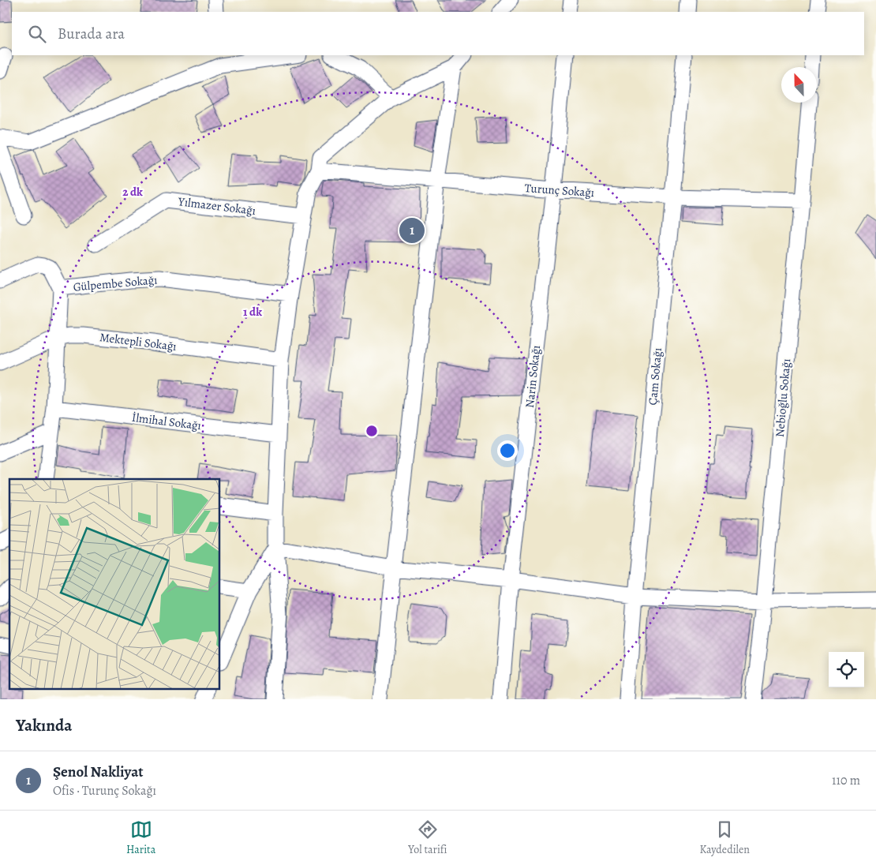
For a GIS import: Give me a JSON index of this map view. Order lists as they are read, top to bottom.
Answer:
{
  "streets": {
    "street": [
      "Turunç Sokağı",
      "Yılmazer Sokağı",
      "Gülpembe Sokağı",
      "Mektepli Sokağı",
      "Narin Sokağı",
      "Çam Sokağı",
      "Nebioğlu Sokağı",
      "İlmihal Sokağı"
    ]
  },
  "crossings": [
    ["Turunç Sokağı", "Narin Sokağı"],
    ["Turunç Sokağı", "Çam Sokağı"],
    ["Turunç Sokağı", "Nebioğlu Sokağı"],
    ["Gülpembe Sokağı", "Mektepli Sokağı"],
    ["Gülpembe Sokağı", "İlmihal Sokağı"]
  ],
  "north": "top",
  "page": {
    "search": "Burada ara",
    "pins": "1",
    "heading": "Yakında",
    "list": [
      {
        "mark": "1",
        "name": "Şenol Nakliyat",
        "note": "Ofis · Turunç Sokağı",
        "value": "110 m"
      }
    ],
    "nav": ["Harita", "Yol tarifi", "Kaydedilen"]
  },
  "rings": ["2 dk", "1 dk"]
}
